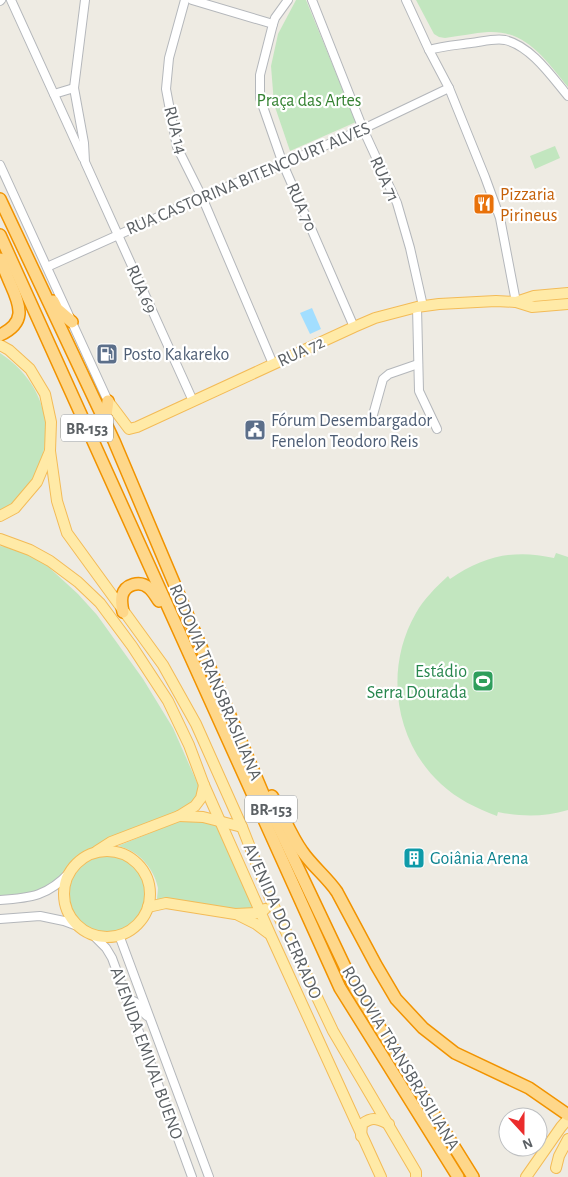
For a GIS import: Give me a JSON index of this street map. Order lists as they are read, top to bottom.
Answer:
{
  "streets": {
    "highway": ["BR-153", "RODOVIA TRANSBRASILIANA"],
    "main road": ["RUA 72", "AVENIDA DO CERRADO"],
    "street": [
      "RUA 14",
      "RUA CASTORINA BITENCOURT ALVES",
      "RUA 71",
      "RUA 70",
      "RUA 69",
      "AVENIDA EMIVAL BUENO"
    ]
  },
  "crossings": [
    ["RUA 14", "RUA CASTORINA BITENCOURT ALVES"],
    ["RUA 14", "RUA 72"],
    ["RUA CASTORINA BITENCOURT ALVES", "RUA 71"],
    ["RUA CASTORINA BITENCOURT ALVES", "RUA 70"],
    ["RUA CASTORINA BITENCOURT ALVES", "RUA 69"],
    ["RUA 71", "RUA 72"],
    ["RUA 70", "RUA 72"],
    ["RUA 69", "RUA 72"]
  ],
  "parks": ["Praça das Artes"],
  "places": {
    "restaurant": ["Pizzaria Pirineus"],
    "fuel station": ["Posto Kakareko"],
    "public building": ["Fórum Desembargador Fenelon Teodoro Reis"],
    "sports": ["Estádio Serra Dourada"],
    "building": ["Goiânia Arena"]
  },
  "north": "bottom"
}
